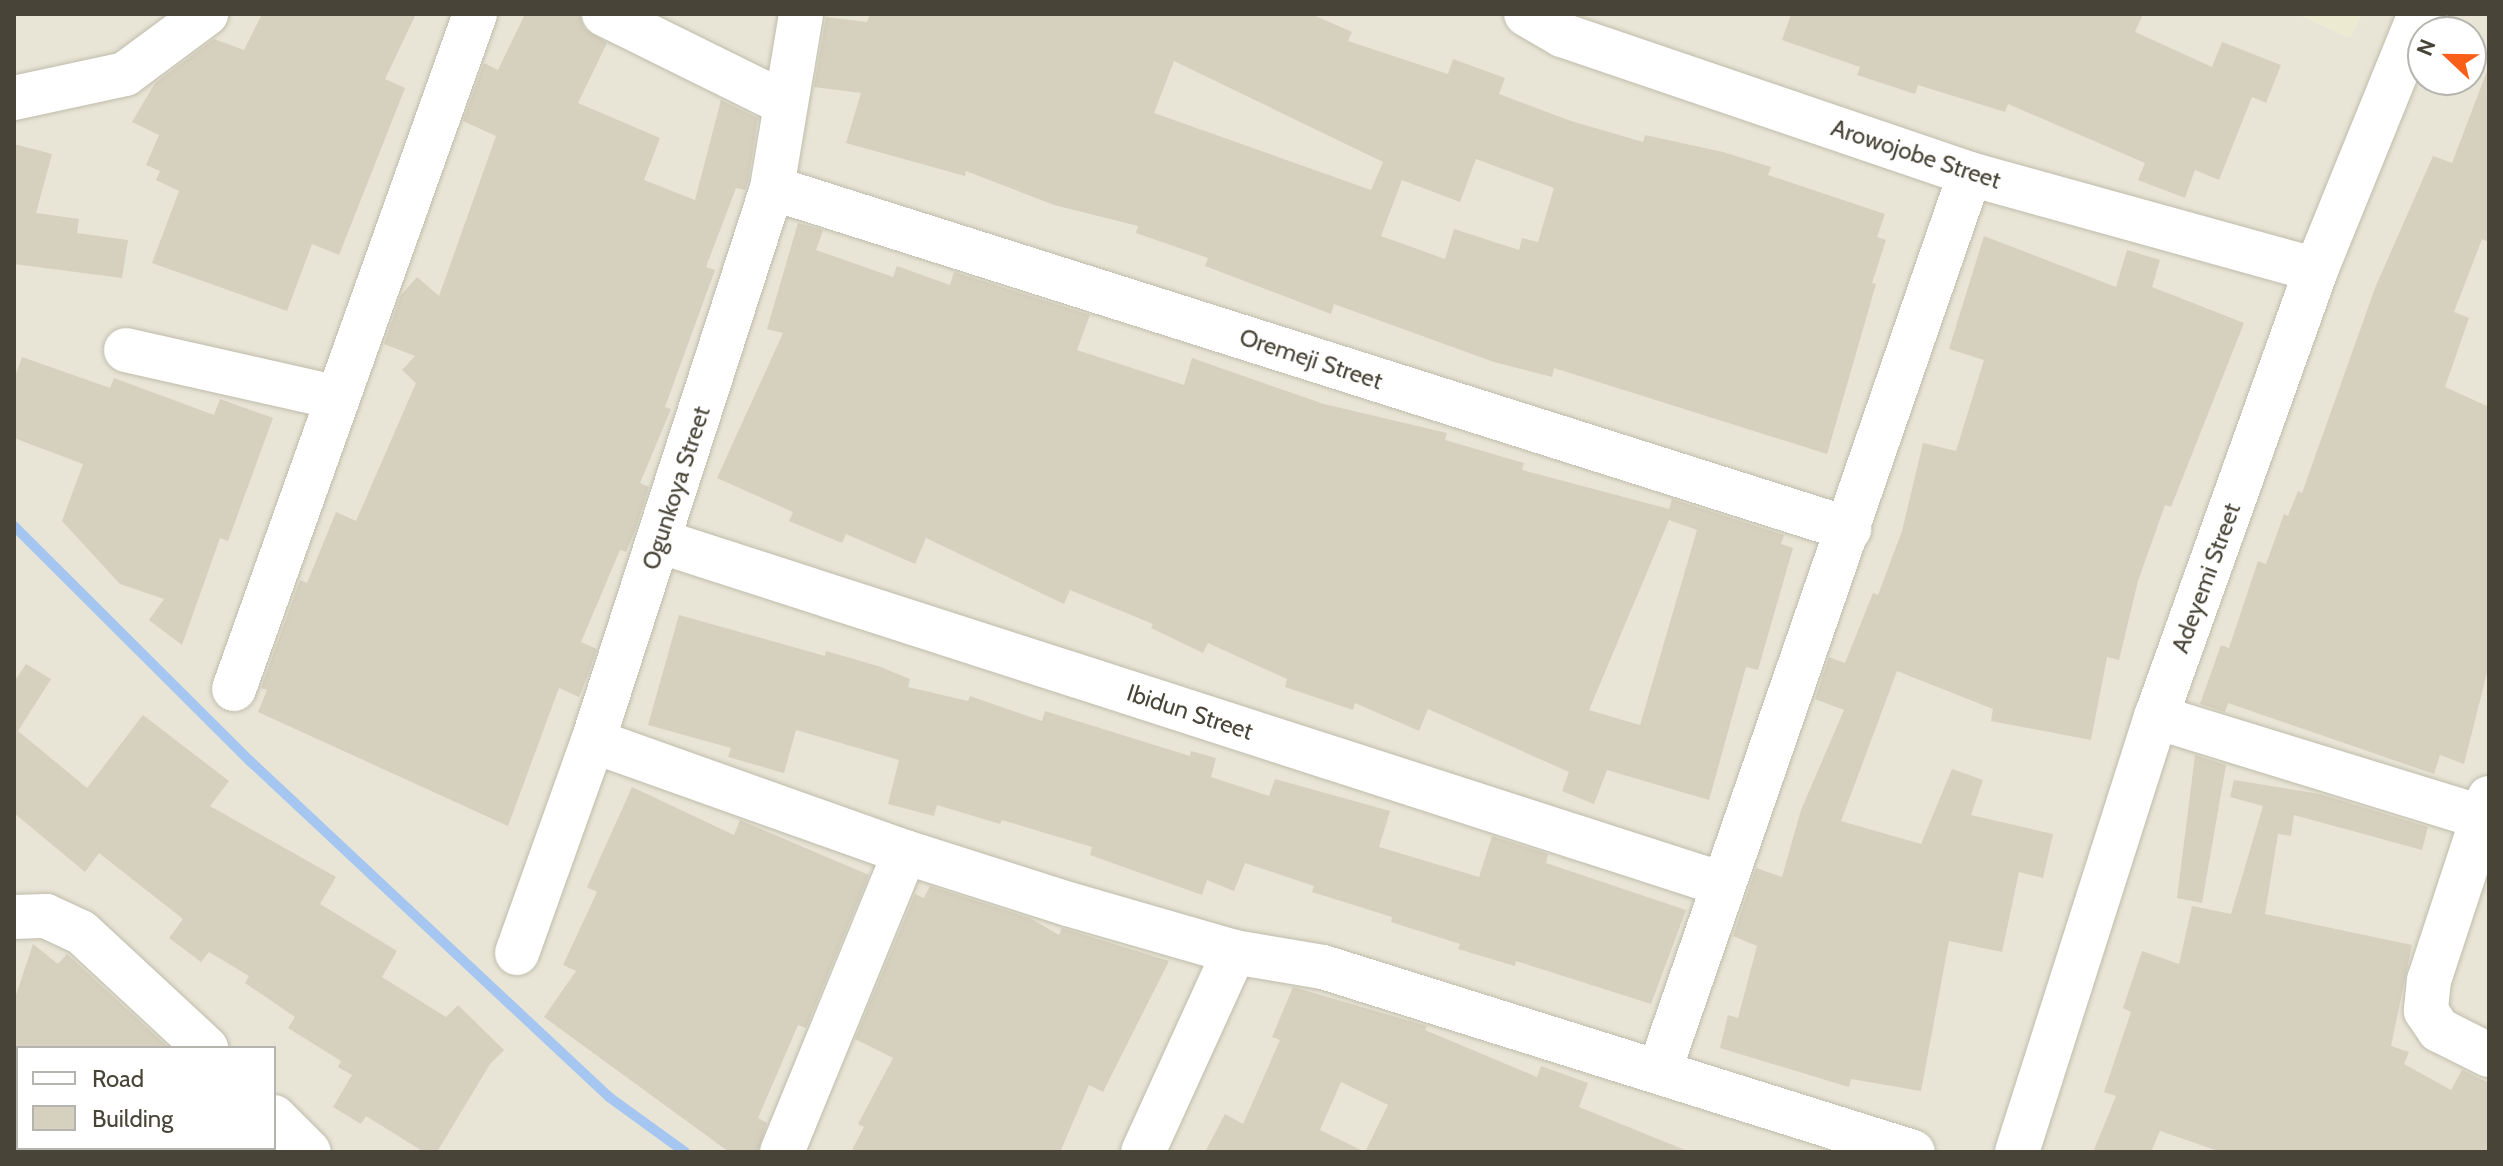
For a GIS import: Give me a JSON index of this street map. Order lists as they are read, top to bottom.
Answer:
{
  "streets": {
    "street": [
      "Arowojobe Street",
      "Oremeji Street",
      "Ogunkoya Street",
      "Adeyemi Street",
      "Ibidun Street"
    ]
  },
  "crossings": [
    ["Arowojobe Street", "Adeyemi Street"],
    ["Oremeji Street", "Ogunkoya Street"],
    ["Ogunkoya Street", "Ibidun Street"]
  ],
  "legend": ["Road", "Building"],
  "north": "left"
}
